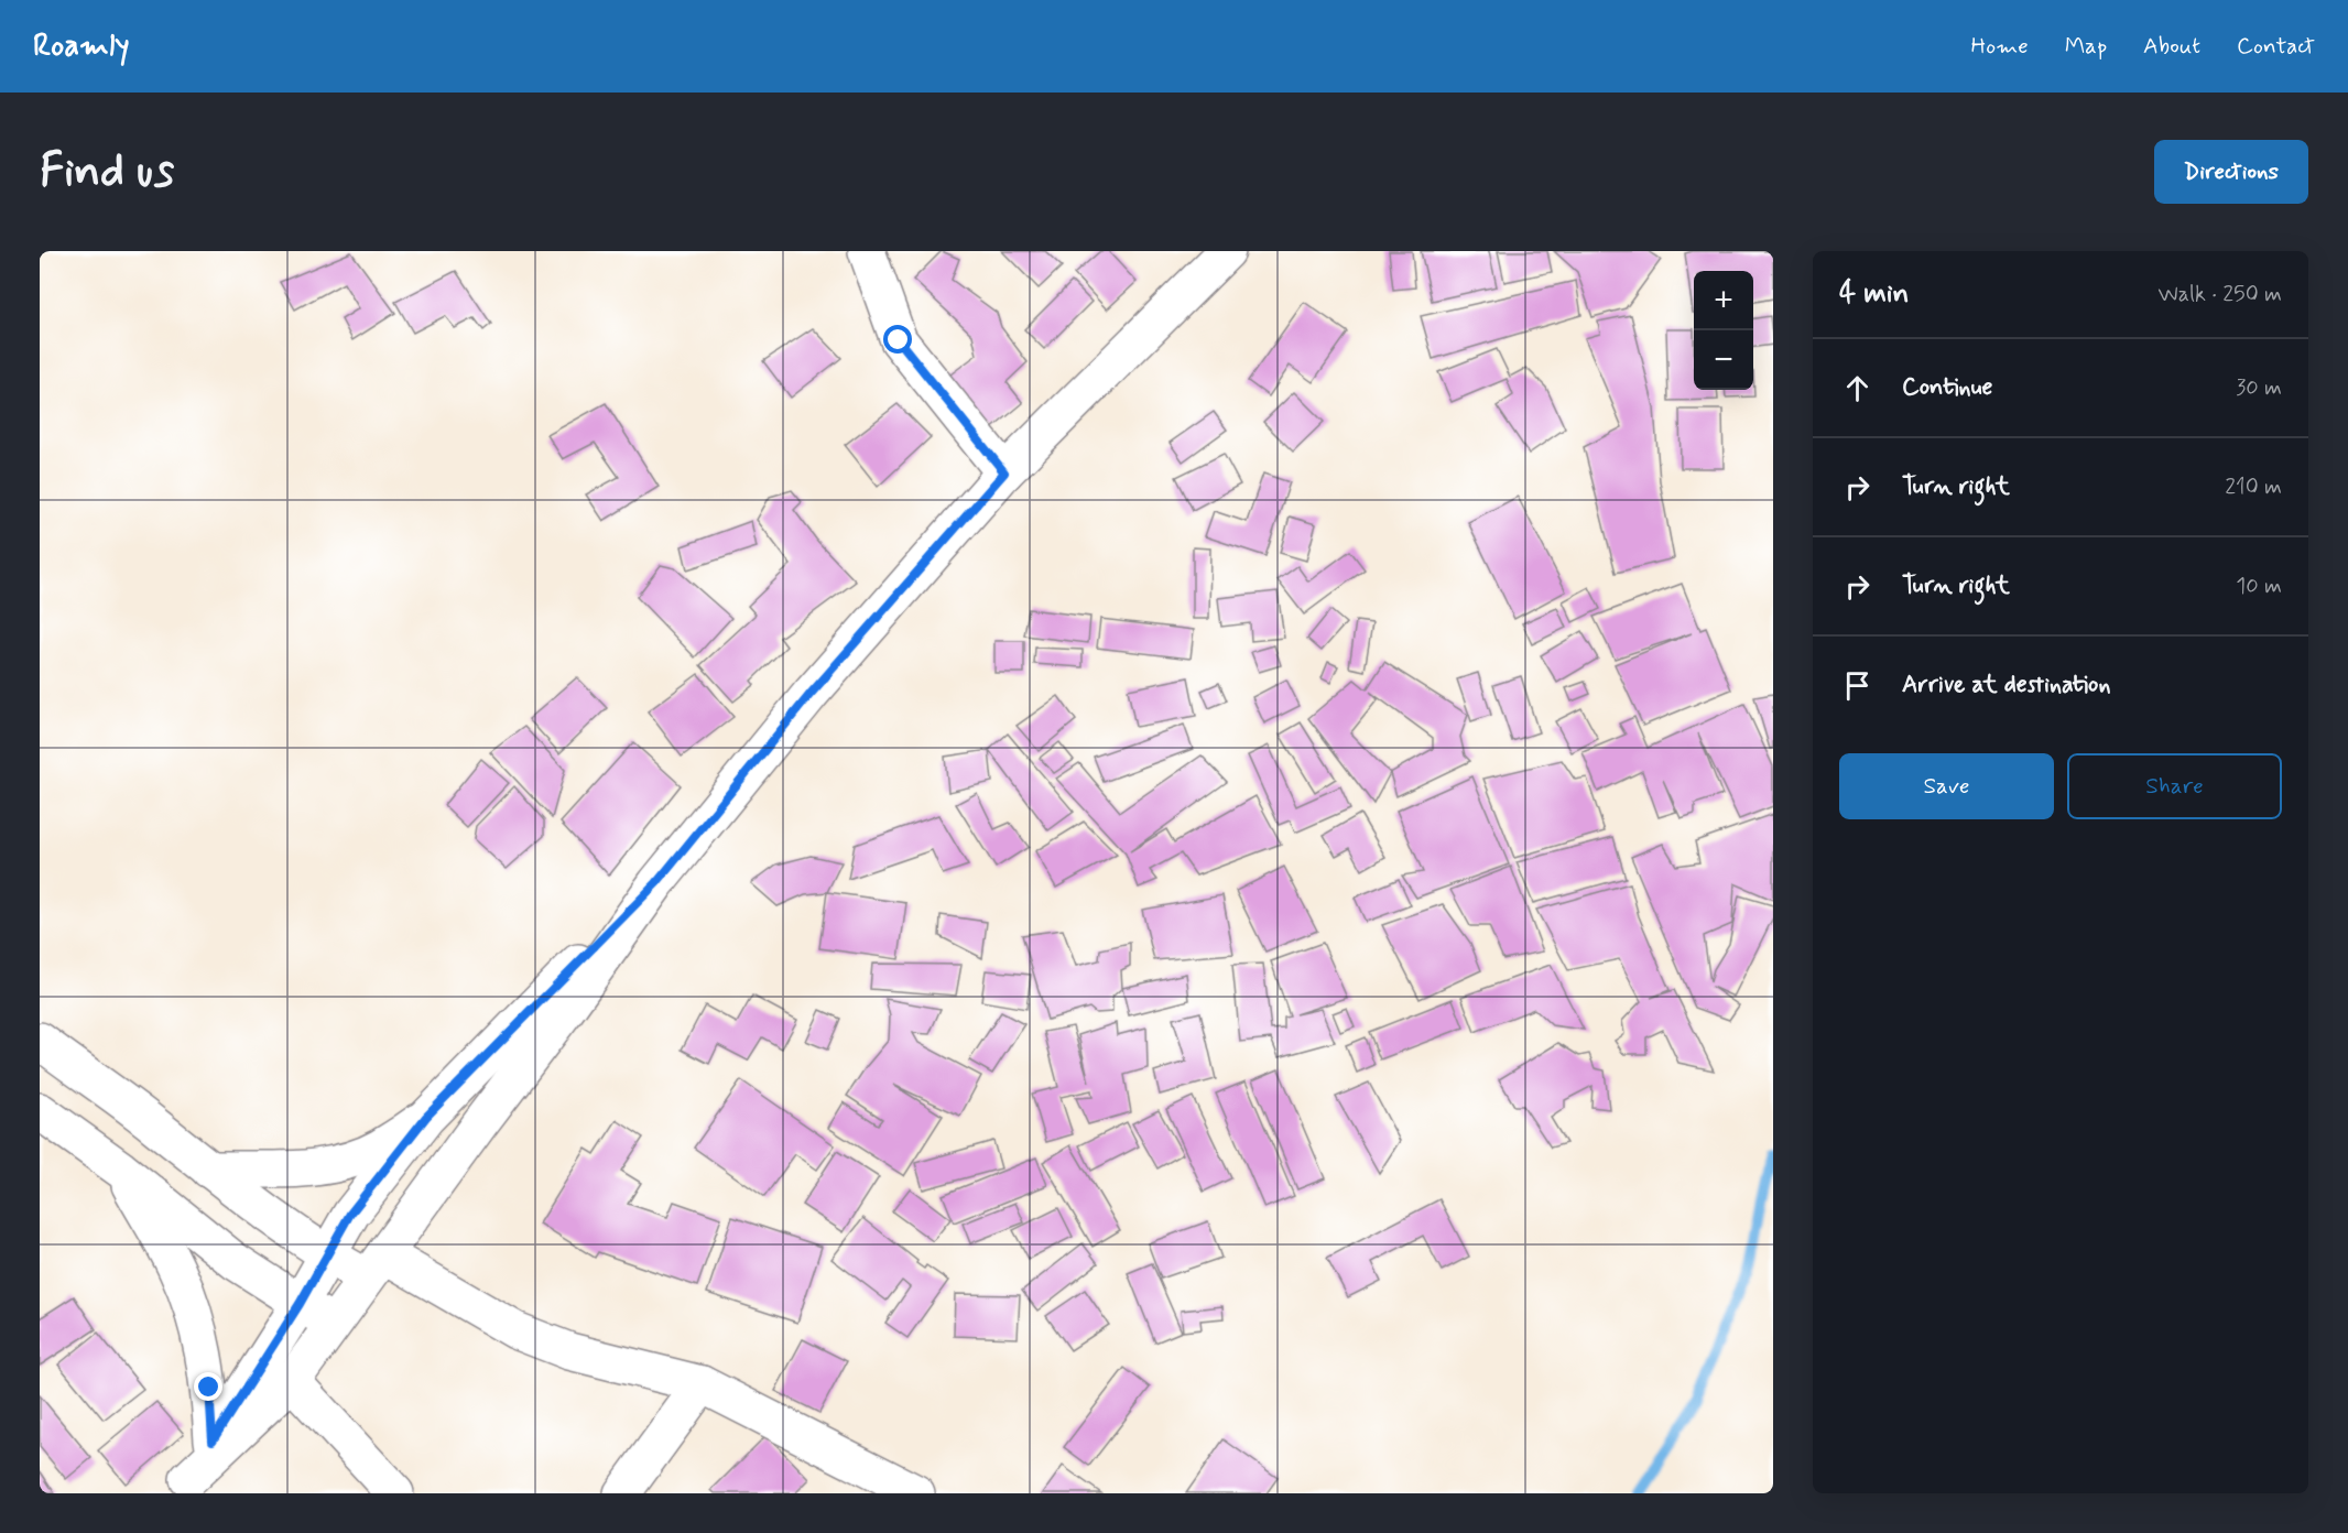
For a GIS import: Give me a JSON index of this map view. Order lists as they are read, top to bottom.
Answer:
{
  "page": {
    "header": "Roamly",
    "nav": [
      "Home",
      "Map",
      "About",
      "Contact"
    ],
    "buttons": [
      "Directions",
      ["Save", "Share"]
    ],
    "title": "Find us",
    "heading": ["4 min", "Walk · 250 m"],
    "map_buttons": ["+", "−"],
    "list": [
      ["Continue", "30 m"],
      ["Turn right", "210 m"],
      ["Turn right", "10 m"],
      "Arrive at destination"
    ]
  }
}
